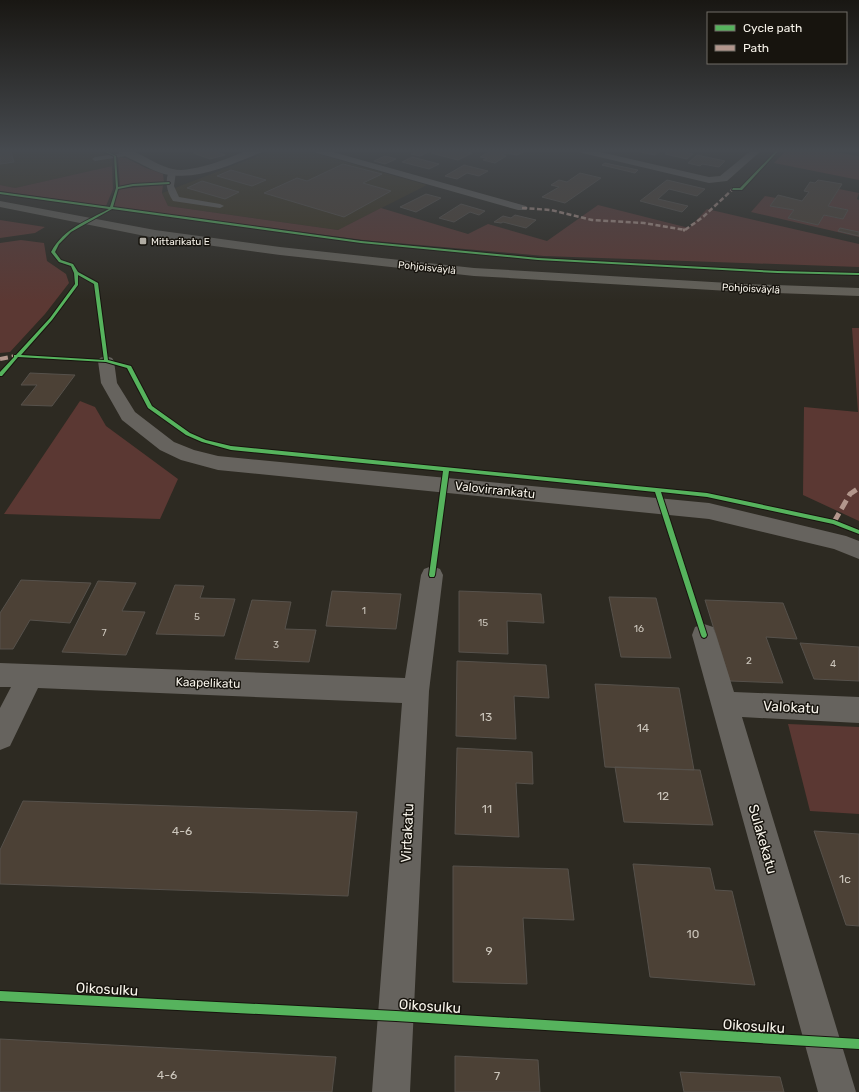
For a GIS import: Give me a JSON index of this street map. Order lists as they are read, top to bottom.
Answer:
{
  "streets": {
    "main road": ["Pohjoisväylä"],
    "street": [
      "Valovirrankatu",
      "Kaapelikatu",
      "Valokatu",
      "Virtakatu",
      "Sulakekatu"
    ],
    "cycle path": ["Oikosulku"]
  },
  "crossings": [
    ["Kaapelikatu", "Virtakatu"],
    ["Valokatu", "Sulakekatu"]
  ],
  "places": {
    "transit": ["Mittarikatu E"]
  },
  "house_numbers": [
    "1",
    "5",
    "15",
    "16",
    "7",
    "3",
    "2",
    "4",
    "13",
    "14",
    "12",
    "11",
    "4-6",
    "1c",
    "10",
    "9",
    "4-6",
    "7"
  ],
  "legend": ["Cycle path", "Path"]
}
